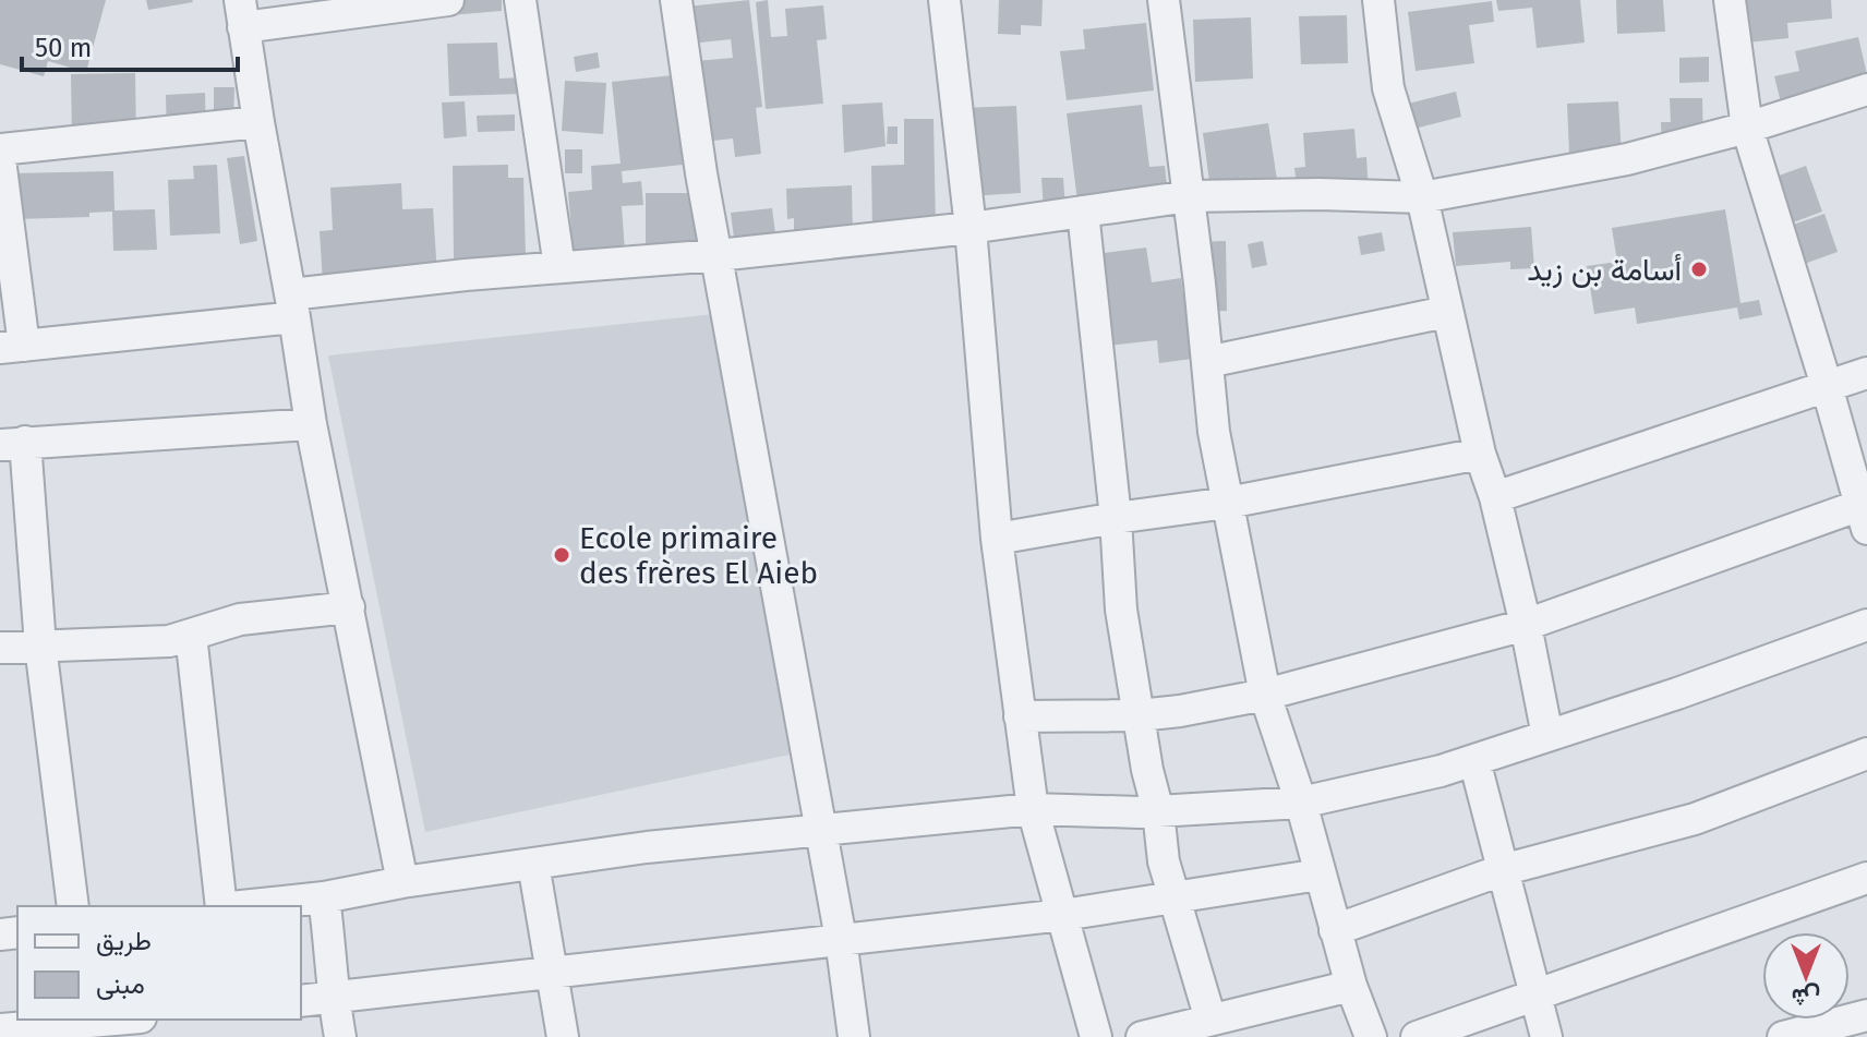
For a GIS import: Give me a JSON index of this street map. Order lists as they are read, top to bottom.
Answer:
{
  "places": ["أسامة بن زيد", "Ecole primaire des frères El Aieb"],
  "legend": ["طريق", "مبنى"],
  "scale_bar": "50 m",
  "north": "bottom"
}
